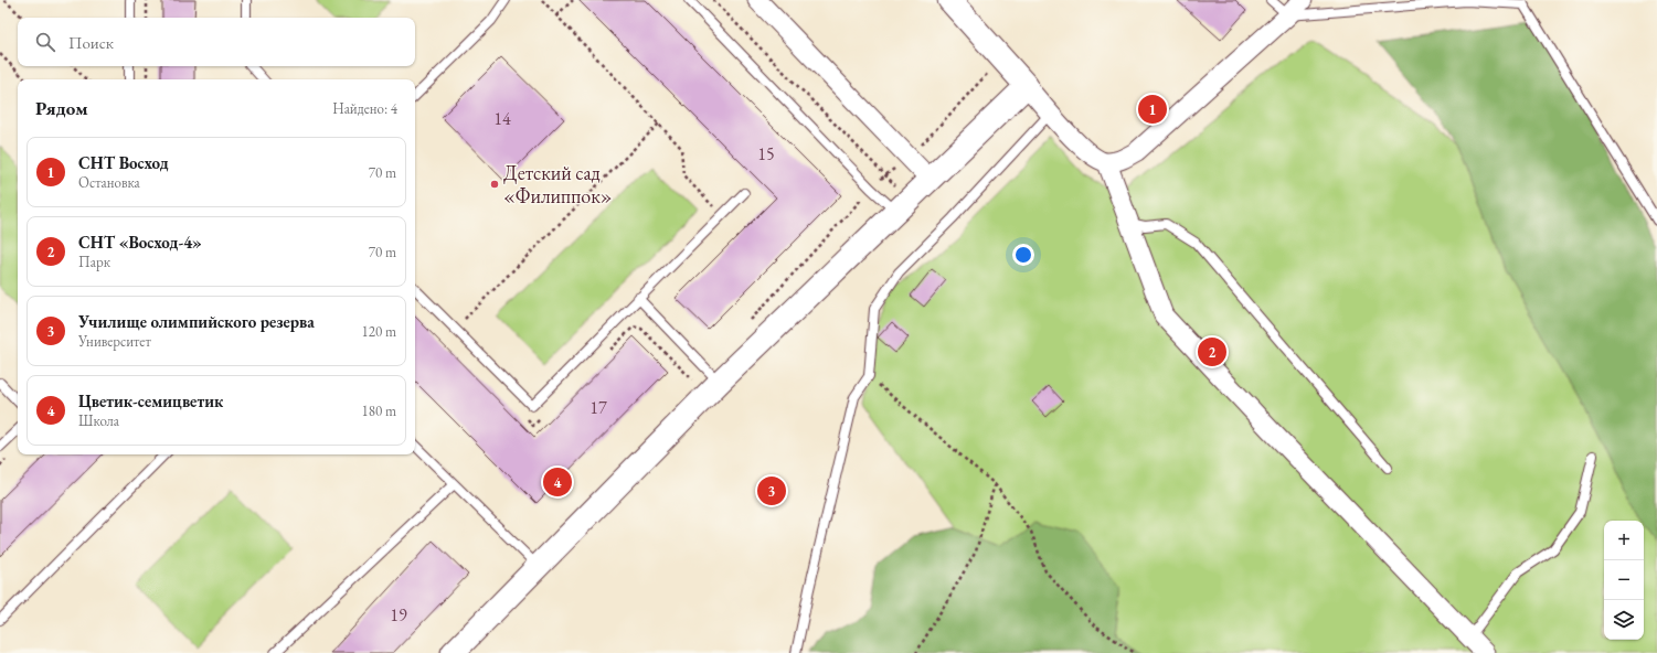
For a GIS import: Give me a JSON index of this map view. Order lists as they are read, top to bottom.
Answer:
{
  "places": ["Детский сад «Филиппок»"],
  "house_numbers": [
    "14",
    "15",
    "17",
    "19"
  ],
  "page": {
    "search": "Поиск",
    "heading": ["Рядом", "Найдено: 4"],
    "pins": [
      "1",
      "2",
      "4",
      "3"
    ],
    "list": [
      {
        "mark": "1",
        "name": "СНТ Восход",
        "note": "Остановка",
        "value": "70 m"
      },
      {
        "mark": "2",
        "name": "СНТ «Восход-4»",
        "note": "Парк",
        "value": "70 m"
      },
      {
        "mark": "3",
        "name": "Училище олимпийского резерва",
        "note": "Университет",
        "value": "120 m"
      },
      {
        "mark": "4",
        "name": "Цветик-семицветик",
        "note": "Школа",
        "value": "180 m"
      }
    ],
    "map_buttons": ["+", "−"]
  }
}
